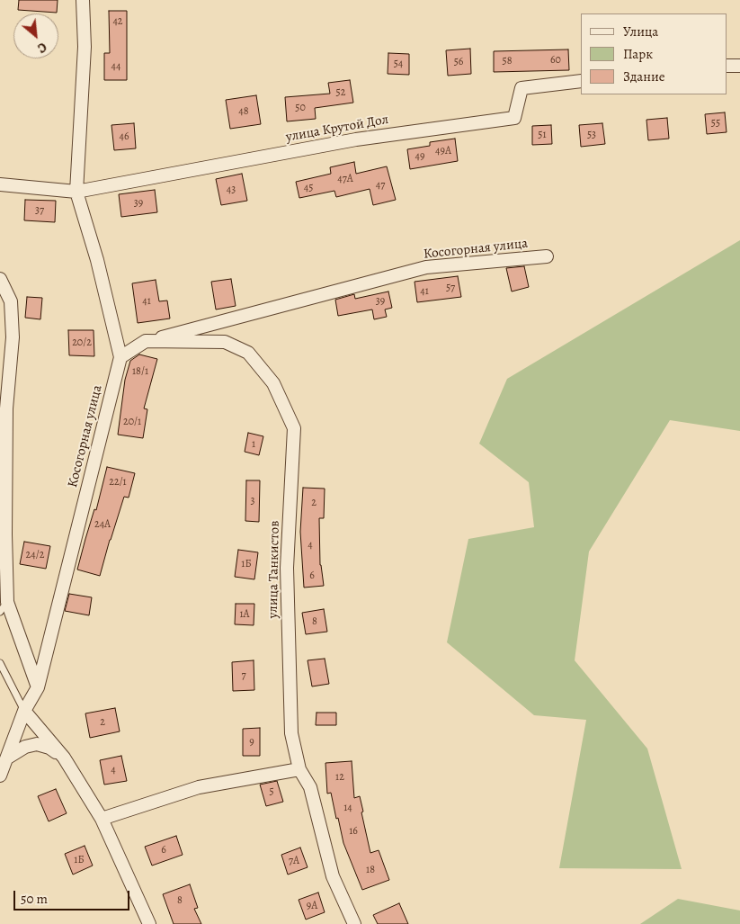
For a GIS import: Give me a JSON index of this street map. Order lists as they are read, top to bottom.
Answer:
{
  "streets": {
    "street": ["улица Крутой Дол", "Косогорная улица", "улица Танкистов"]
  },
  "crossings": [
    ["улица Крутой Дол", "Косогорная улица"],
    ["Косогорная улица", "улица Танкистов"]
  ],
  "house_numbers": [
    "42",
    "60",
    "58",
    "56",
    "54",
    "44",
    "52",
    "50",
    "48",
    "55",
    "51",
    "53",
    "46",
    "49А",
    "49",
    "47А",
    "47",
    "45",
    "43",
    "39",
    "37",
    "57",
    "41",
    "41",
    "39",
    "20/2",
    "18/1",
    "20/1",
    "1",
    "22/1",
    "3",
    "2",
    "24А",
    "4",
    "24/2",
    "1Б",
    "6",
    "1А",
    "8",
    "7",
    "2",
    "9",
    "4",
    "12",
    "5",
    "14",
    "16",
    "6",
    "1Б",
    "7А",
    "18",
    "8",
    "9А"
  ],
  "legend": ["Улица", "Парк", "Здание"],
  "scale_bar": "50 m",
  "north": "bottom right"
}
